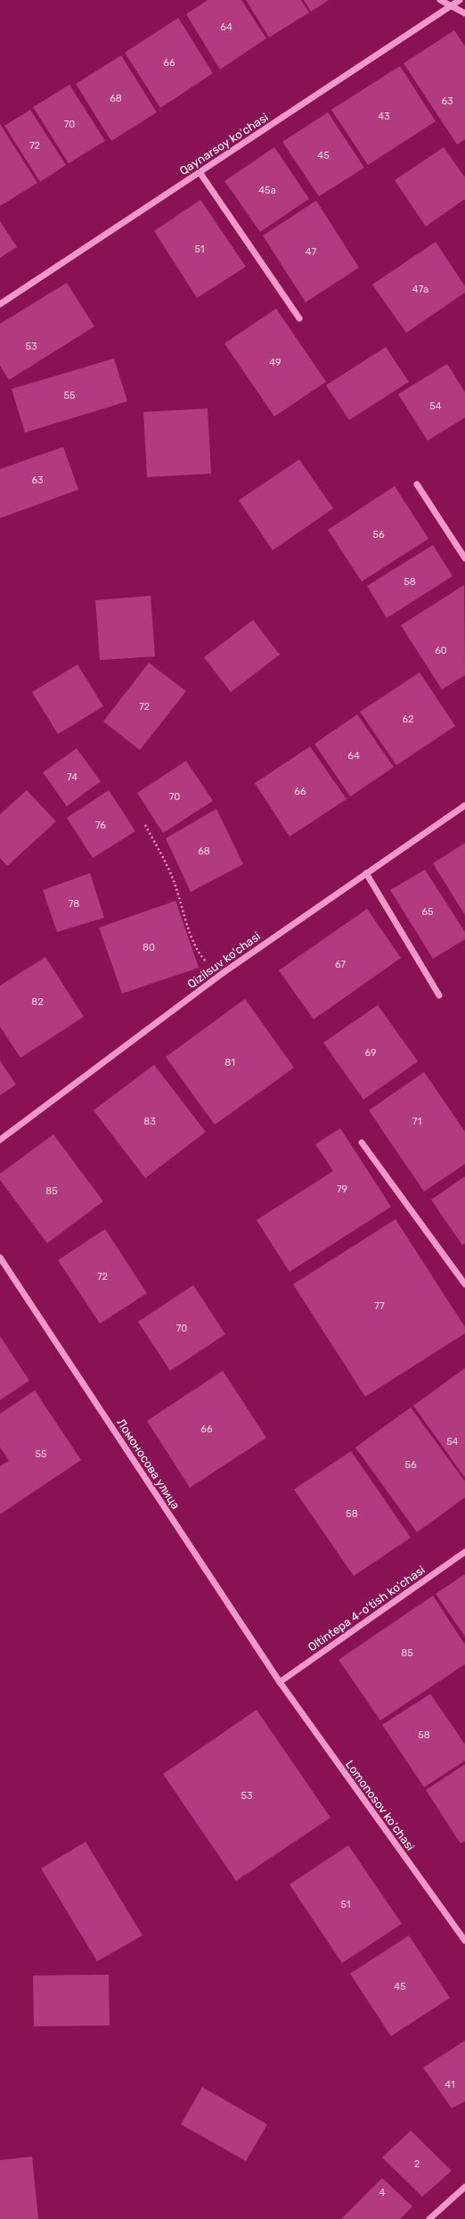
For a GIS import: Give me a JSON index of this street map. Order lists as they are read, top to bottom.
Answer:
{
  "streets": {
    "street": [
      "Qaynarsoy koʻchasi",
      "Qizilsuv ko'chasi",
      "Ломоносова улица",
      "Oltintepa 4-o'tish ko'chasi",
      "Lomonosov koʻchasi"
    ]
  },
  "crossings": [
    ["Ломоносова улица", "Oltintepa 4-o'tish ko'chasi"],
    ["Ломоносова улица", "Lomonosov koʻchasi"],
    ["Oltintepa 4-o'tish ko'chasi", "Lomonosov koʻchasi"]
  ],
  "house_numbers": [
    "64",
    "66",
    "68",
    "63",
    "43",
    "70",
    "72",
    "45",
    "45a",
    "51",
    "47",
    "47a",
    "53",
    "49",
    "55",
    "54",
    "63",
    "56",
    "58",
    "60",
    "72",
    "62",
    "64",
    "74",
    "66",
    "70",
    "76",
    "68",
    "78",
    "65",
    "80",
    "67",
    "82",
    "69",
    "81",
    "83",
    "71",
    "79",
    "85",
    "72",
    "77",
    "70",
    "66",
    "54",
    "55",
    "56",
    "58",
    "85",
    "58",
    "53",
    "51",
    "45",
    "41",
    "2",
    "4"
  ]
}
